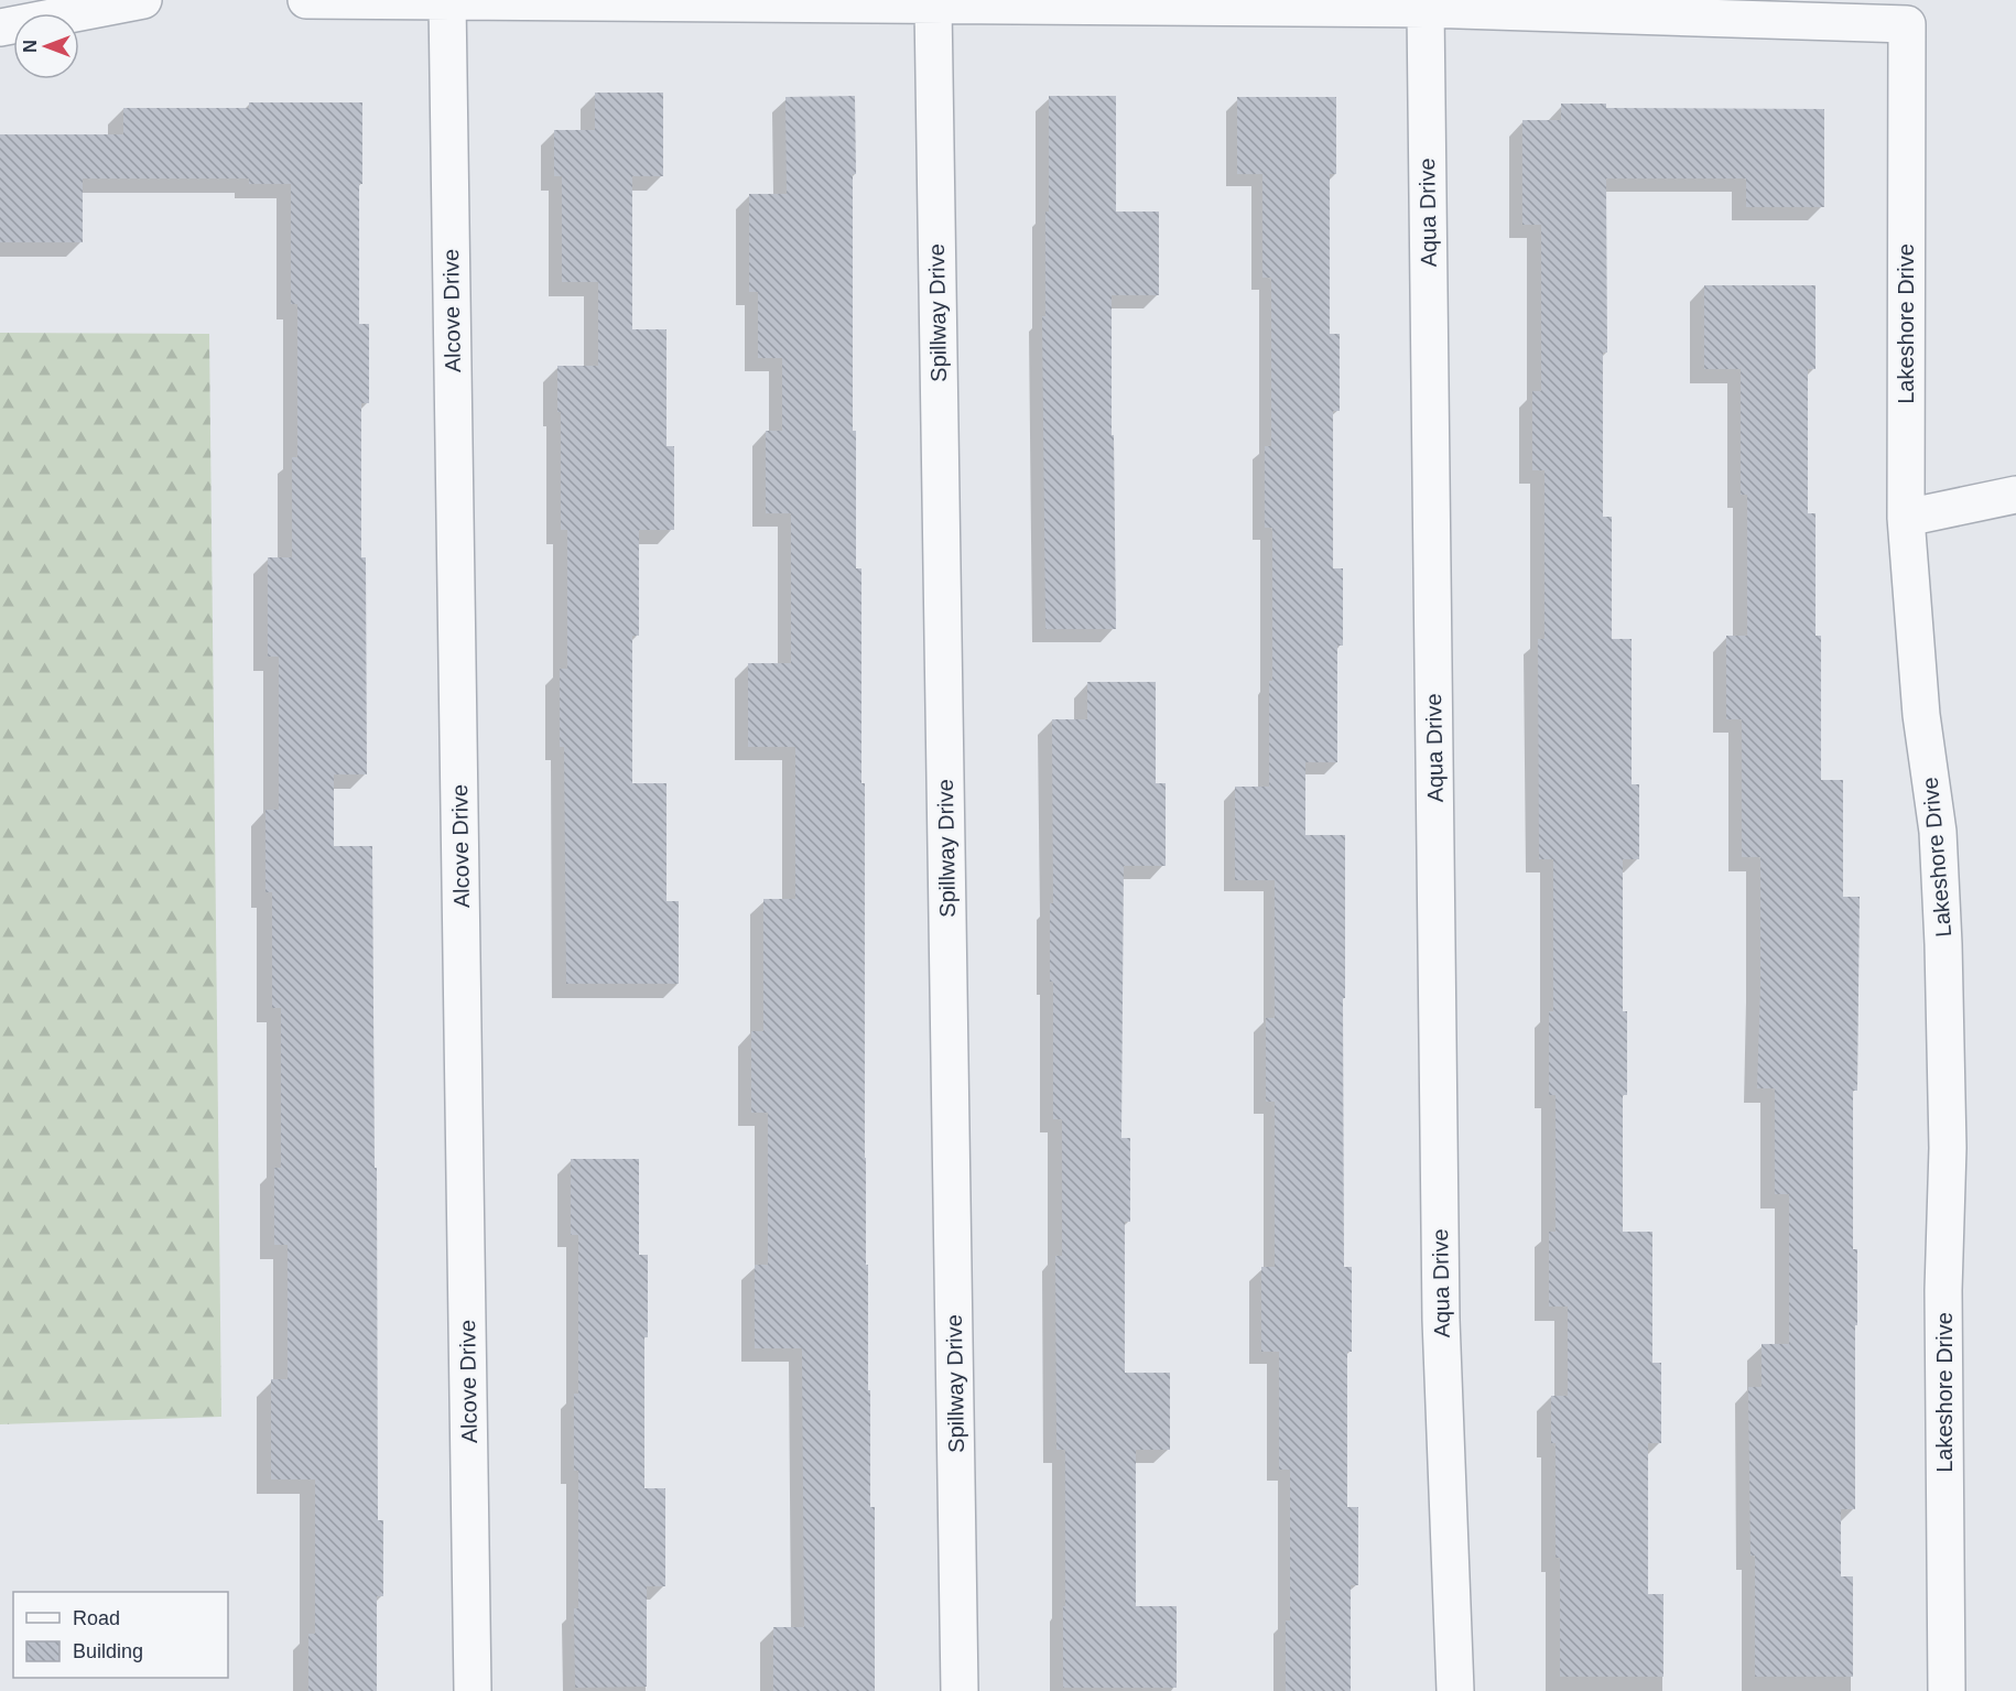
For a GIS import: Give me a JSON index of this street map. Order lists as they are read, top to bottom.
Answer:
{
  "streets": {
    "street": [
      "Aqua Drive",
      "Alcove Drive",
      "Spillway Drive",
      "Lakeshore Drive"
    ]
  },
  "crossings": [
    ["Aqua Drive", "Lakeshore Drive"]
  ],
  "legend": ["Road", "Building"],
  "north": "left"
}
